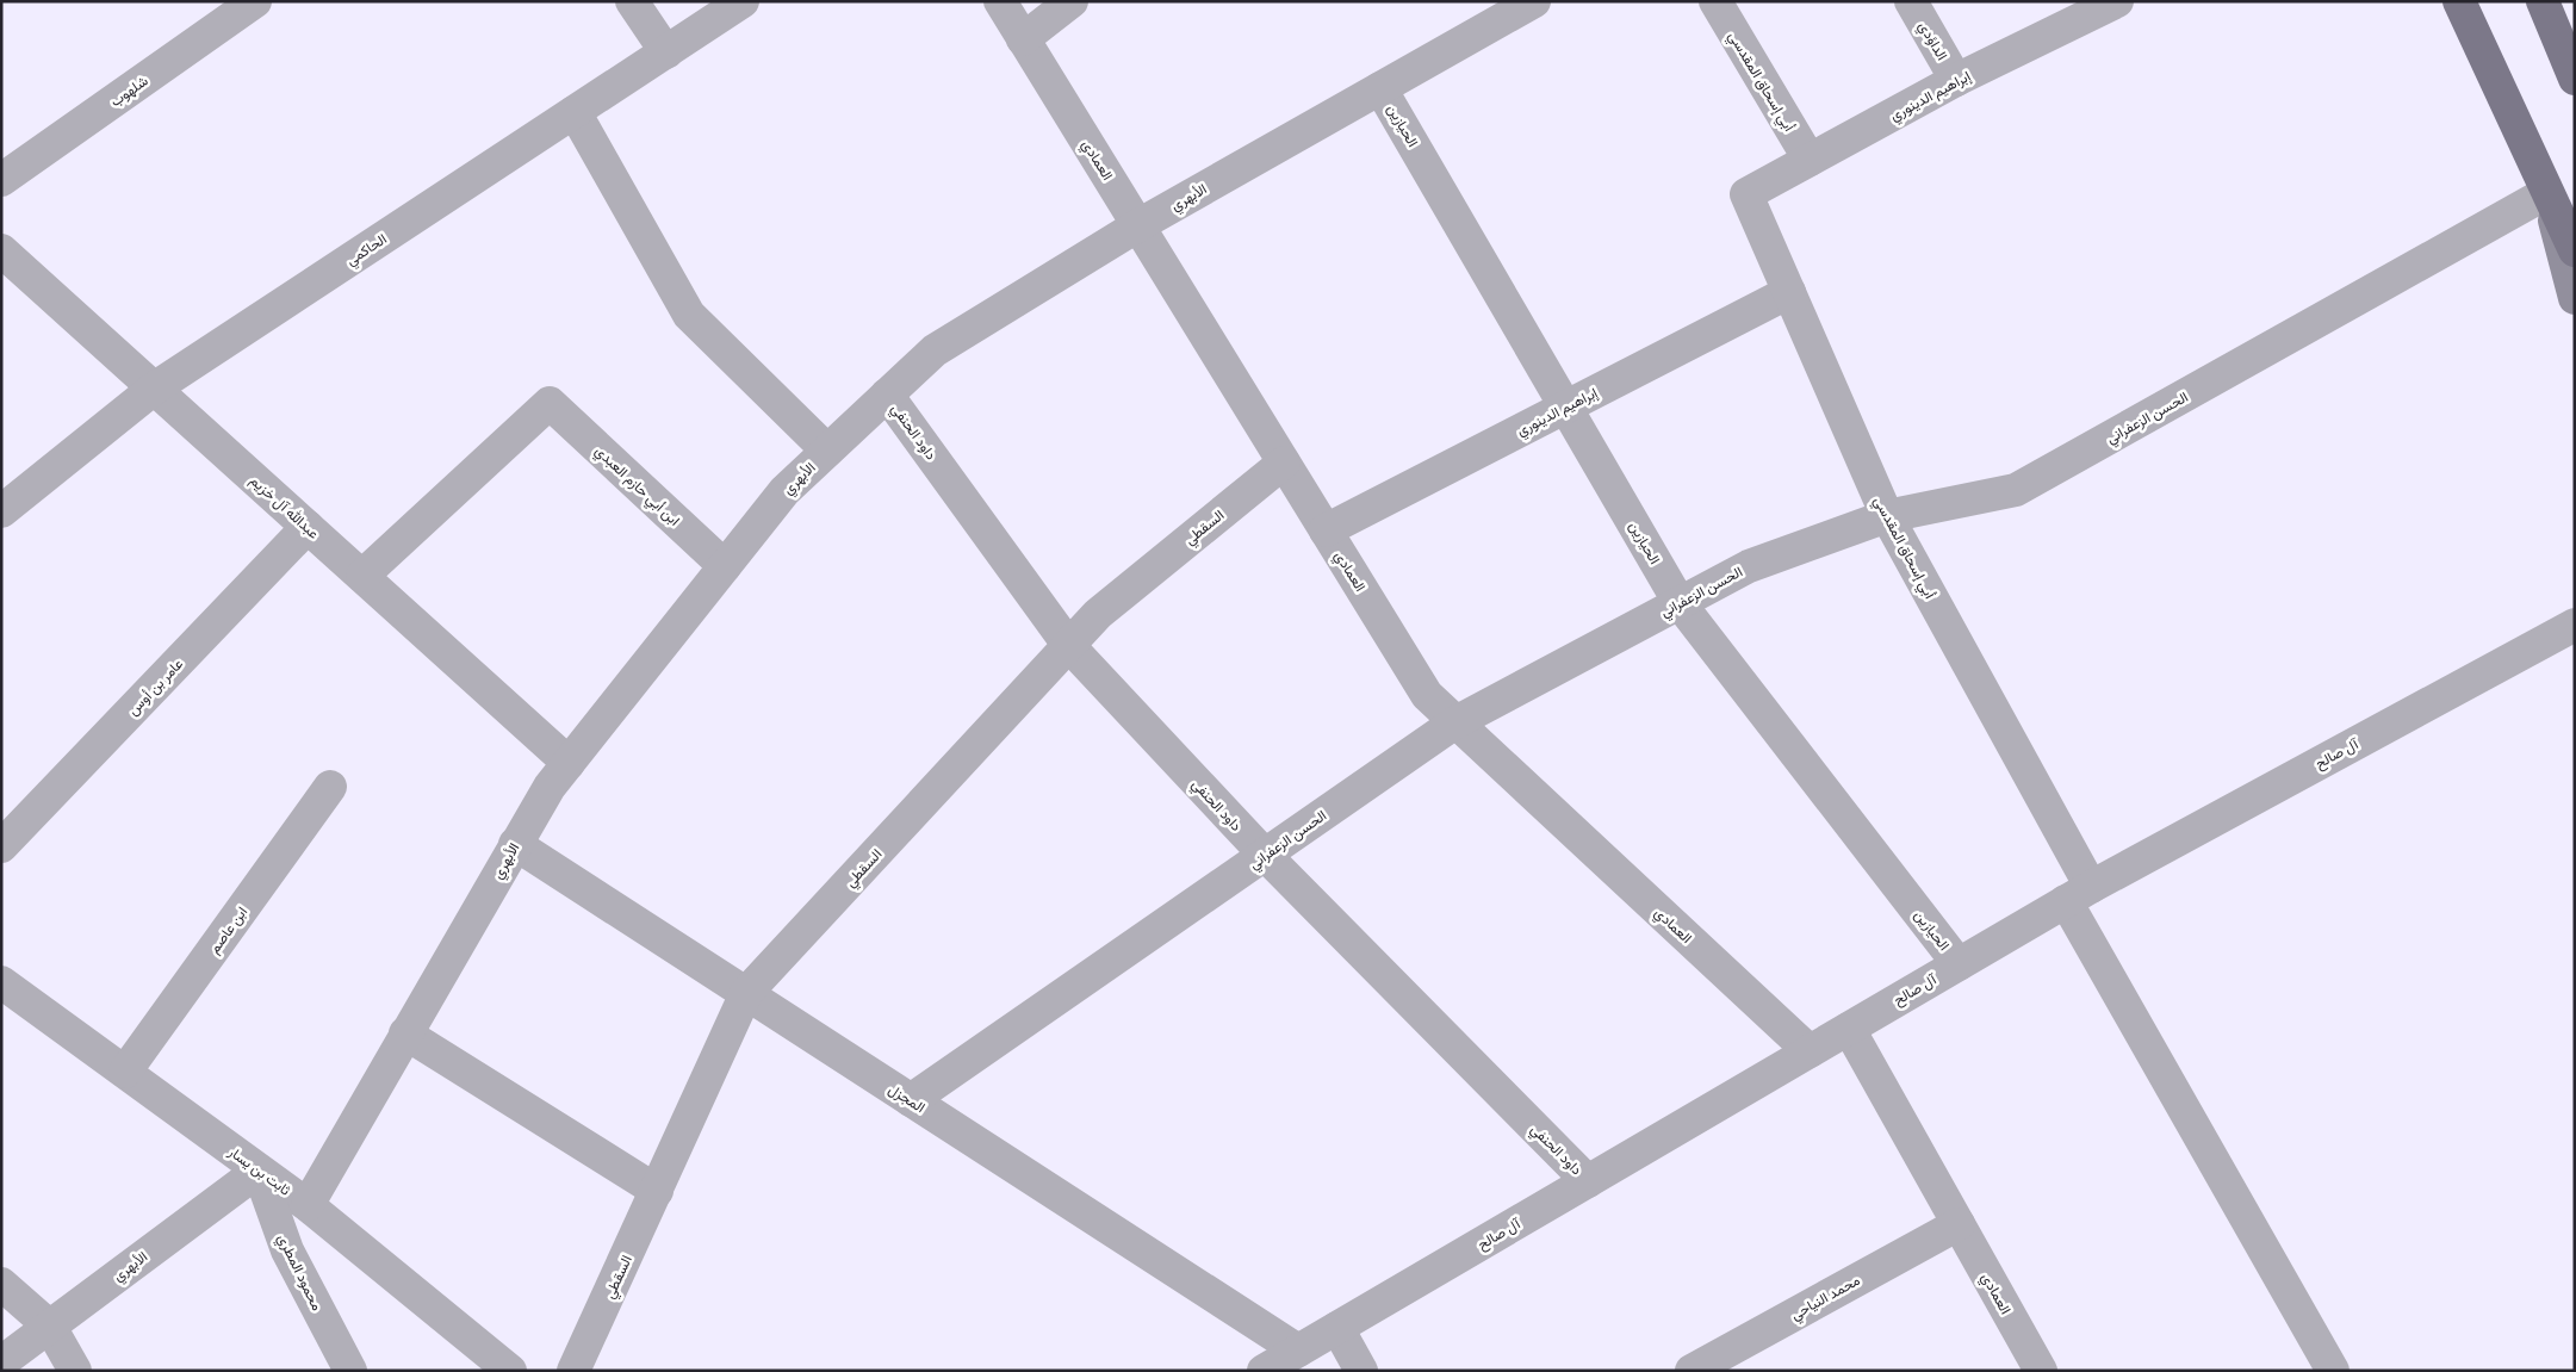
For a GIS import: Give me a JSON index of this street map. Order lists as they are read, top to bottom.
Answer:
{
  "streets": {
    "street": [
      "الداؤدي",
      "أبي إسحاق المقدسي",
      "شلهوب",
      "إبراهيم الدينوري",
      "الحيازين",
      "العمادي",
      "الأبهري",
      "الحاكمي",
      "الحسن الزعفراني",
      "داود الحنفي",
      "ابن أبي حازم العبدي",
      "عبدالله آل خزيم",
      "السقطي",
      "عامر بن أوس",
      "آل صالح",
      "ابن عاصم",
      "المجزل",
      "ثابت بن يسار",
      "محمود المطري",
      "محمد النياحي"
    ]
  },
  "crossings": [
    ["الداؤدي", "إبراهيم الدينوري"],
    ["أبي إسحاق المقدسي", "إبراهيم الدينوري"],
    ["أبي إسحاق المقدسي", "الحسن الزعفراني"],
    ["أبي إسحاق المقدسي", "آل صالح"],
    ["إبراهيم الدينوري", "الحيازين"],
    ["إبراهيم الدينوري", "العمادي"],
    ["الحيازين", "الأبهري"],
    ["الحيازين", "الحسن الزعفراني"],
    ["الحيازين", "آل صالح"],
    ["العمادي", "الأبهري"],
    ["العمادي", "الحسن الزعفراني"],
    ["العمادي", "السقطي"],
    ["العمادي", "آل صالح"],
    ["العمادي", "محمد النياحي"],
    ["الأبهري", "داود الحنفي"],
    ["الأبهري", "ابن أبي حازم العبدي"],
    ["الأبهري", "عبدالله آل خزيم"],
    ["الأبهري", "المجزل"],
    ["الأبهري", "ثابت بن يسار"],
    ["الأبهري", "محمود المطري"],
    ["الحاكمي", "عبدالله آل خزيم"],
    ["الحسن الزعفراني", "داود الحنفي"],
    ["الحسن الزعفراني", "المجزل"],
    ["داود الحنفي", "السقطي"],
    ["داود الحنفي", "آل صالح"],
    ["ابن أبي حازم العبدي", "عبدالله آل خزيم"],
    ["عبدالله آل خزيم", "عامر بن أوس"],
    ["السقطي", "المجزل"],
    ["آل صالح", "المجزل"],
    ["ابن عاصم", "ثابت بن يسار"],
    ["ثابت بن يسار", "محمود المطري"]
  ]
}
